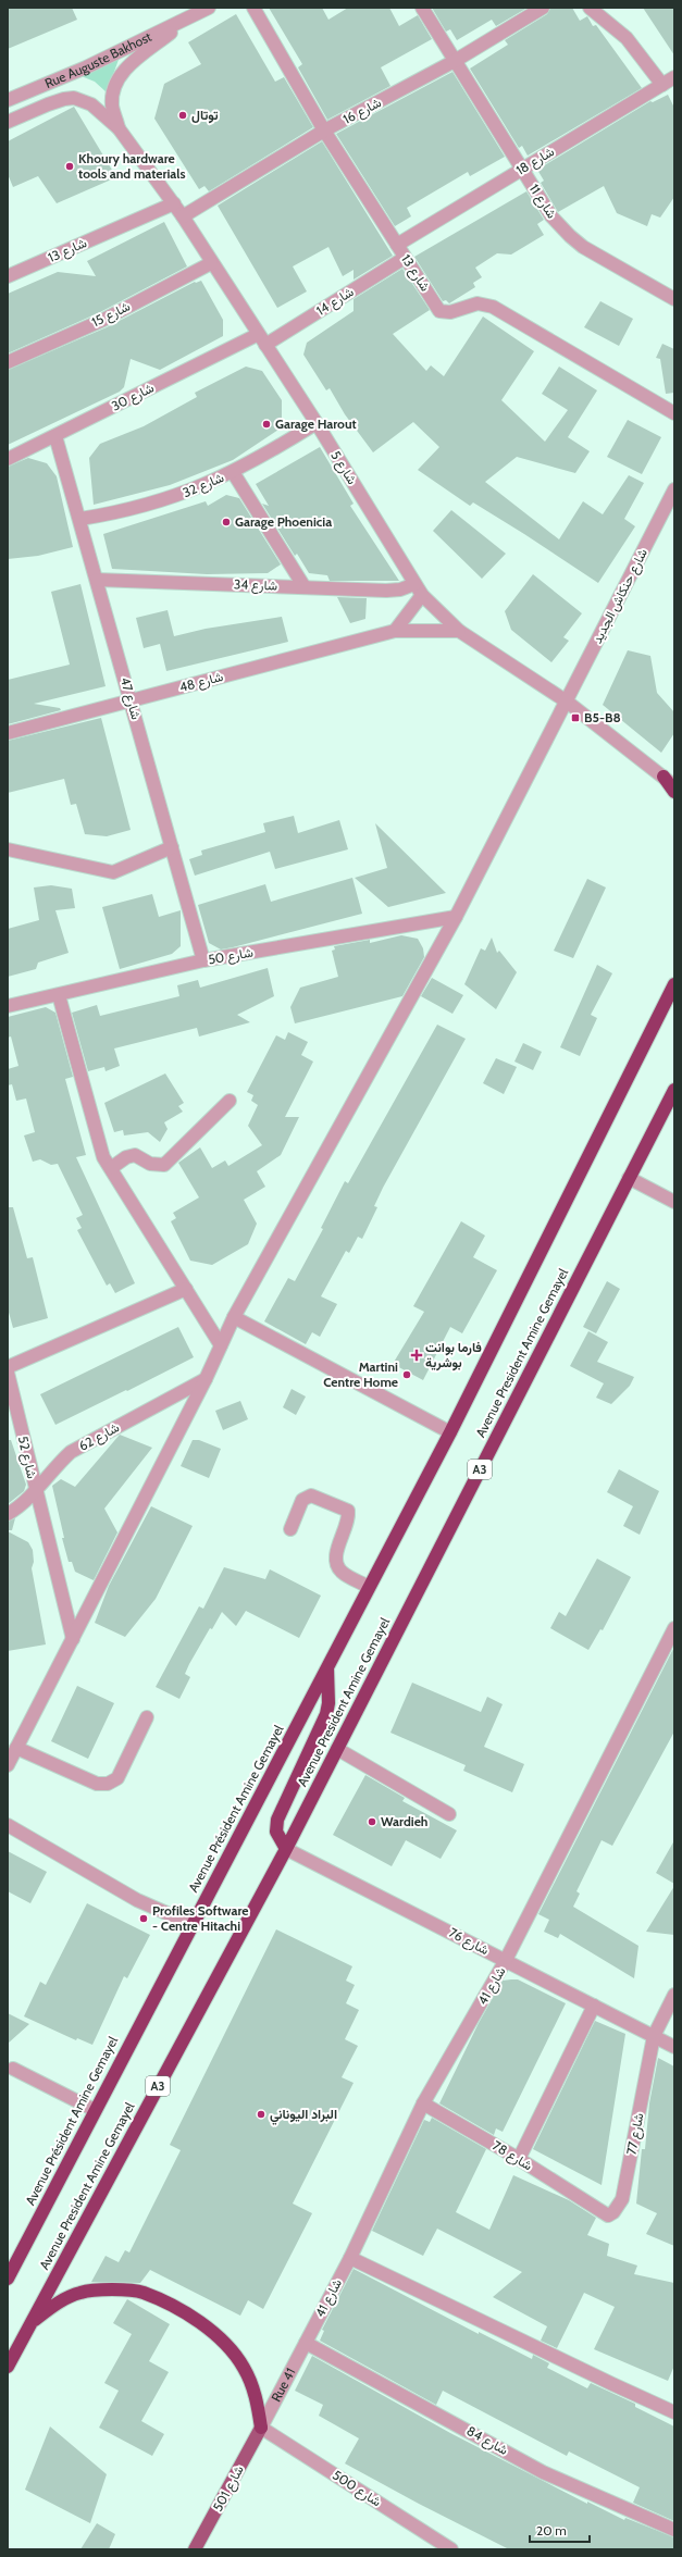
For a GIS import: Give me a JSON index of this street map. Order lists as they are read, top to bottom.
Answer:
{
  "streets": {
    "highway": ["Avenue President Amine Gemayel", "A3", "Avenue Président Amine Gemayel"],
    "main road": ["شارع 501"],
    "street": [
      "Rue Auguste Bakhost",
      "شارع 16",
      "شارع 18",
      "شارع 11",
      "شارع 13",
      "شارع 14",
      "شارع 15",
      "شارع 30",
      "شارع 5",
      "شارع 32",
      "شارع 34",
      "شارع حنكاش الجديد",
      "شارع 48",
      "شارع 47",
      "شارع 50",
      "شارع 62",
      "شارع 52",
      "شارع 76",
      "شارع 41",
      "شارع 77",
      "شارع 78",
      "Rue 41",
      "شارع 84",
      "شارع 500"
    ]
  },
  "crossings": [
    ["Rue Auguste Bakhost", "شارع 5"],
    ["شارع 16", "شارع 11"],
    ["شارع 16", "شارع 13"],
    ["شارع 16", "شارع 5"],
    ["شارع 18", "شارع 11"],
    ["شارع 18", "شارع 13"],
    ["شارع 13", "شارع 14"],
    ["شارع 13", "شارع 5"],
    ["شارع 14", "شارع 30"],
    ["شارع 14", "شارع 5"],
    ["شارع 15", "شارع 5"],
    ["شارع 30", "شارع 5"],
    ["شارع 30", "شارع 47"],
    ["شارع 5", "شارع 32"],
    ["شارع 5", "شارع 34"],
    ["شارع 5", "شارع حنكاش الجديد"],
    ["شارع 5", "شارع 48"],
    ["شارع 32", "شارع 47"],
    ["شارع 34", "شارع 47"],
    ["شارع حنكاش الجديد", "شارع 50"],
    ["شارع حنكاش الجديد", "شارع 62"],
    ["شارع حنكاش الجديد", "شارع 52"],
    ["شارع 48", "شارع 47"],
    ["شارع 47", "شارع 50"],
    ["Avenue President Amine Gemayel", "A3"],
    ["Avenue President Amine Gemayel", "شارع 76"],
    ["شارع 62", "شارع 52"],
    ["شارع 76", "شارع 41"],
    ["شارع 76", "شارع 77"],
    ["شارع 41", "شارع 78"],
    ["شارع 41", "Rue 41"],
    ["شارع 41", "شارع 84"],
    ["شارع 77", "شارع 78"],
    ["Rue 41", "شارع 84"],
    ["Rue 41", "شارع 501"],
    ["Rue 41", "شارع 500"],
    ["شارع 501", "شارع 500"]
  ],
  "places": {
    "other": [
      "توتال",
      "Khoury hardware tools and materials",
      "Garage Harout",
      "Garage Phoenicia",
      "Martini Centre Home",
      "Wardieh",
      "Profiles Software - Centre Hitachi",
      "البراد اليوناني"
    ],
    "transit": ["B5-B8"],
    "health": ["فارما بوانت بوشرية"]
  },
  "scale_bar": "20 m"
}
